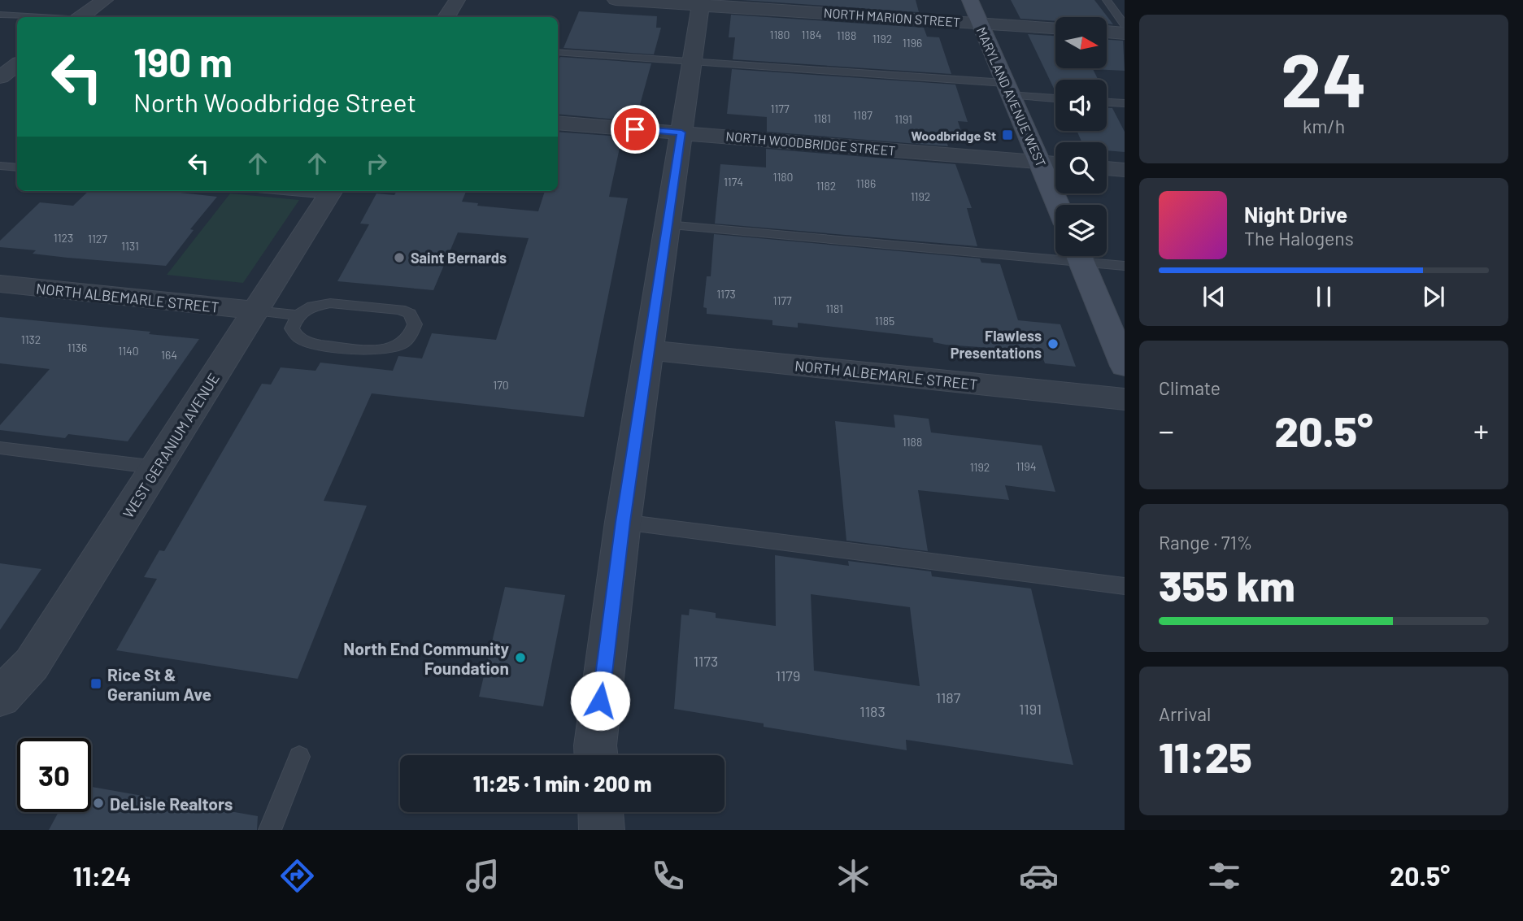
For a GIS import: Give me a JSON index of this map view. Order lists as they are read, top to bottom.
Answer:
{
  "streets": {
    "main road": ["MARYLAND AVENUE WEST"],
    "street": [
      "NORTH MARION STREET",
      "NORTH WOODBRIDGE STREET",
      "NORTH ALBEMARLE STREET",
      "WEST GERANIUM AVENUE"
    ]
  },
  "crossings": [
    ["NORTH MARION STREET", "MARYLAND AVENUE WEST"],
    ["MARYLAND AVENUE WEST", "NORTH WOODBRIDGE STREET"],
    ["NORTH ALBEMARLE STREET", "WEST GERANIUM AVENUE"]
  ],
  "places": {
    "transit": ["Woodbridge St", "Rice St & Geranium Ave"],
    "other": [
      "Saint Bernards",
      "Flawless Presentations",
      "North End Community Foundation",
      "DeLisle Realtors"
    ]
  },
  "house_numbers": [
    "1180",
    "1184",
    "1188",
    "1192",
    "1196",
    "1177",
    "1187",
    "1181",
    "1191",
    "1180",
    "1174",
    "1186",
    "1182",
    "1192",
    "1123",
    "1127",
    "1131",
    "1173",
    "1177",
    "1181",
    "1185",
    "1132",
    "1136",
    "1140",
    "164",
    "170",
    "1188",
    "1194",
    "1192",
    "1173",
    "1179",
    "1187",
    "1191",
    "1183"
  ],
  "north": "right",
  "page": {
    "tile": [
      ["24", "km/h"],
      "Climate",
      ["Range · 71%", "355 km"],
      ["Arrival", "11:25"]
    ],
    "turn": ["190 m", "North Woodbridge Street"],
    "song": ["Night Drive", "The Halogens"],
    "heat": ["−", "20.5°", "+"],
    "limit": "30",
    "trip": "11:25 · 1 min · 200 m",
    "tabs": ["11:24", "20.5°"]
  }
}
